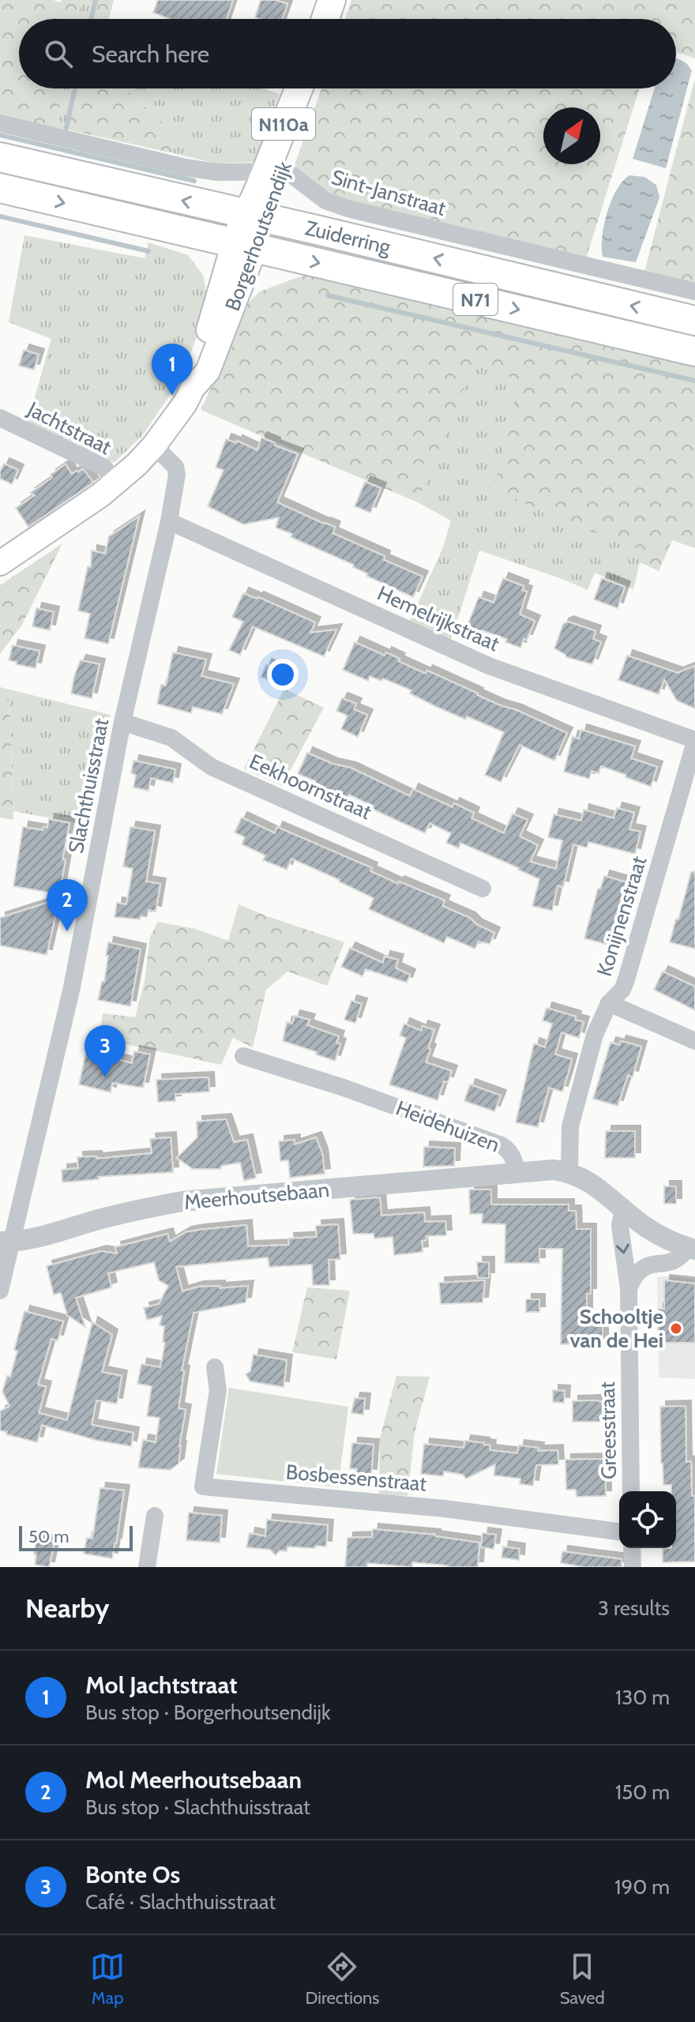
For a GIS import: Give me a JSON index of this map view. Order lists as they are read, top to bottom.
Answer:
{
  "streets": {
    "highway": ["Zuiderring", "N71"],
    "main road": ["N110a", "Borgerhoutsendijk"],
    "street": [
      "Sint-Janstraat",
      "Jachtstraat",
      "Hemelrijkstraat",
      "Slachthuisstraat",
      "Eekhoornstraat",
      "Konijnenstraat",
      "Heidehuizen",
      "Meerhoutsebaan",
      "Greesstraat",
      "Bosbessenstraat"
    ]
  },
  "crossings": [
    ["Sint-Janstraat", "Borgerhoutsendijk"],
    ["Borgerhoutsendijk", "Zuiderring"],
    ["Borgerhoutsendijk", "Jachtstraat"],
    ["Borgerhoutsendijk", "Slachthuisstraat"],
    ["Hemelrijkstraat", "Slachthuisstraat"],
    ["Hemelrijkstraat", "Konijnenstraat"],
    ["Slachthuisstraat", "Eekhoornstraat"],
    ["Slachthuisstraat", "Meerhoutsebaan"],
    ["Konijnenstraat", "Heidehuizen"],
    ["Heidehuizen", "Meerhoutsebaan"],
    ["Heidehuizen", "Greesstraat"]
  ],
  "places": ["Schooltje van de Hei"],
  "scale_bar": "50 m",
  "north": "top right",
  "page": {
    "search": "Search here",
    "pins": ["1", "2", "3"],
    "scale": "50 m",
    "heading": ["Nearby", "3 results"],
    "list": [
      {
        "mark": "1",
        "name": "Mol Jachtstraat",
        "note": "Bus stop · Borgerhoutsendijk",
        "value": "130 m"
      },
      {
        "mark": "2",
        "name": "Mol Meerhoutsebaan",
        "note": "Bus stop · Slachthuisstraat",
        "value": "150 m"
      },
      {
        "mark": "3",
        "name": "Bonte Os",
        "note": "Café · Slachthuisstraat",
        "value": "190 m"
      }
    ],
    "nav": ["Map", "Directions", "Saved"]
  }
}
